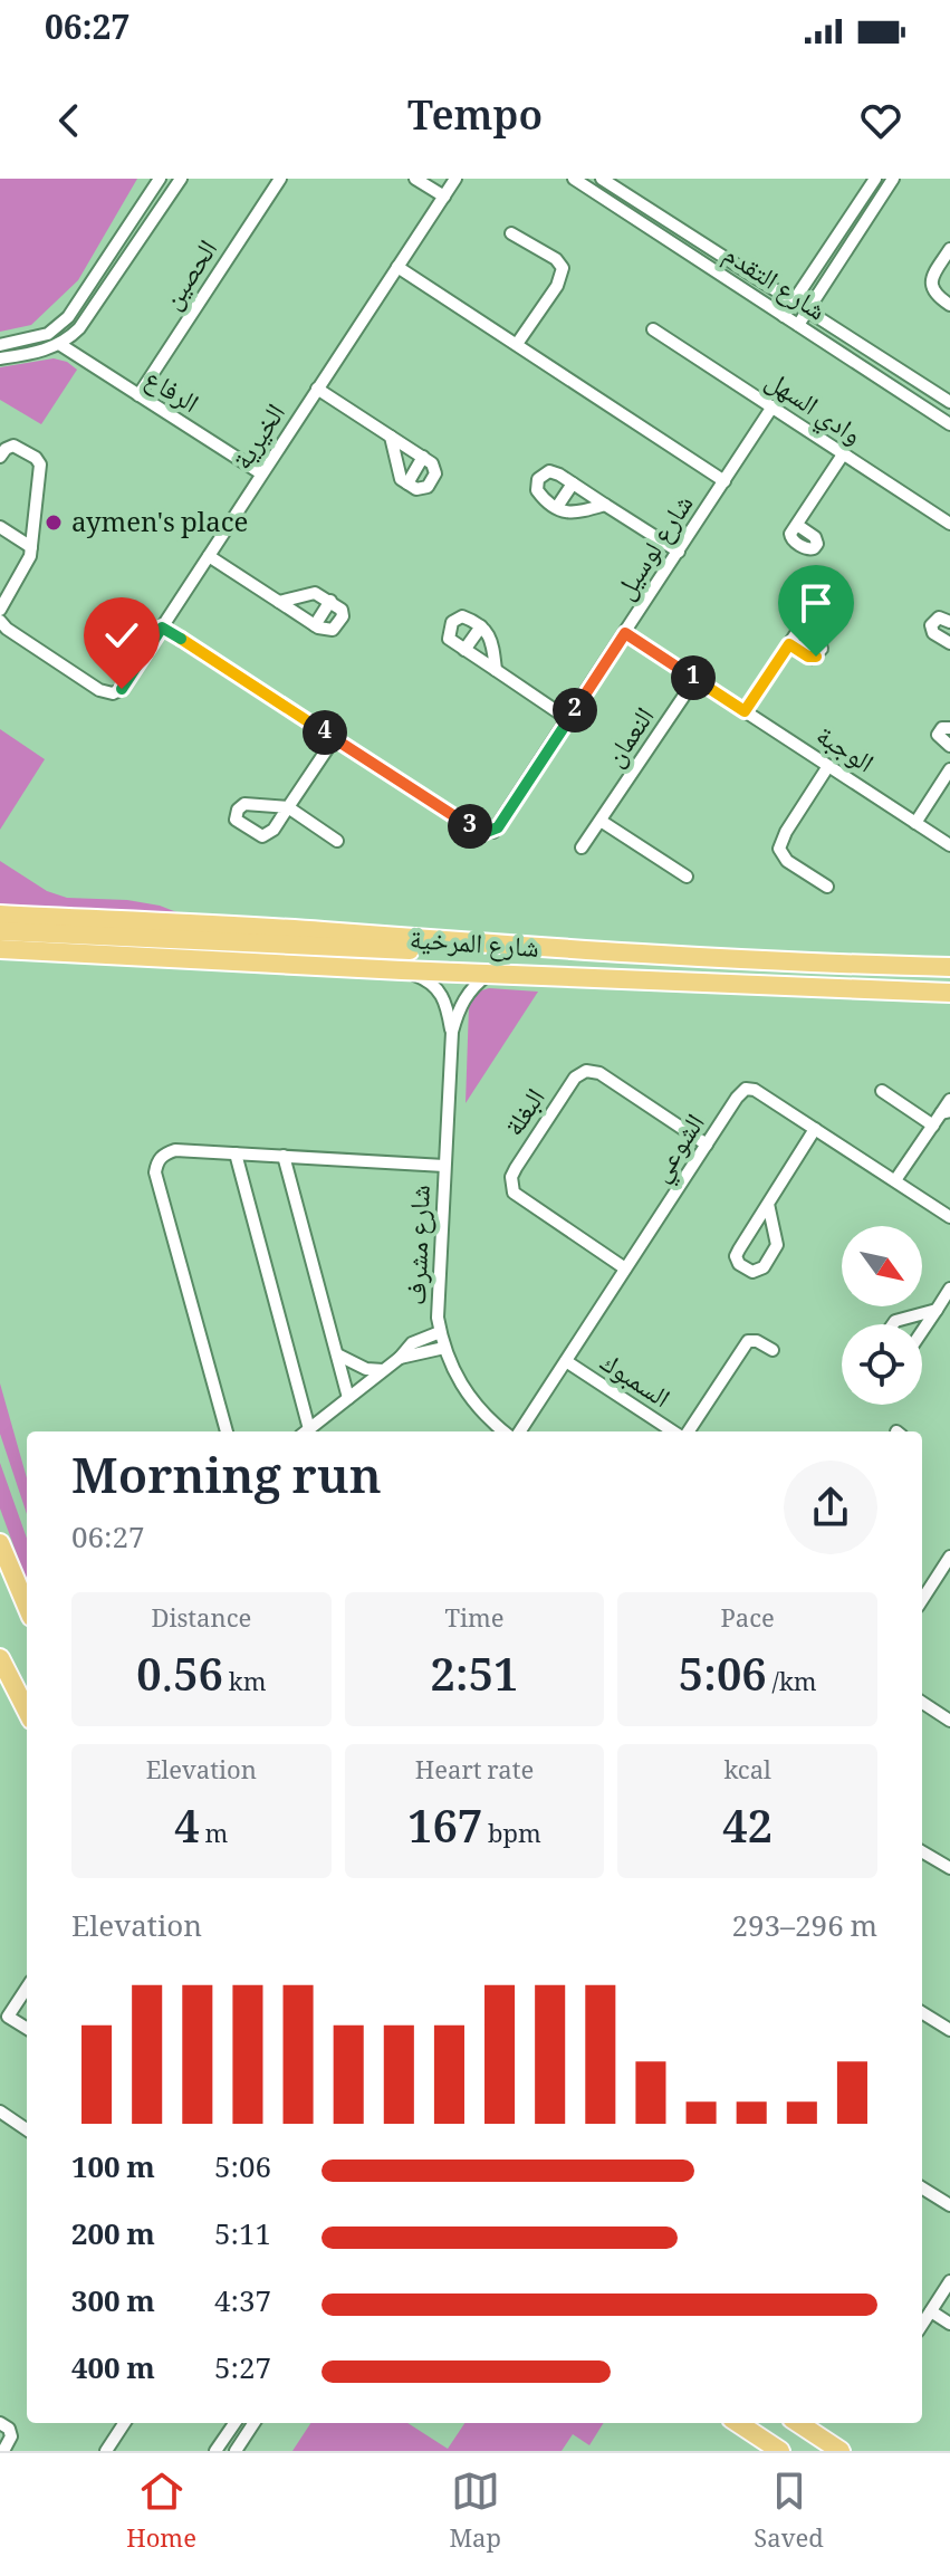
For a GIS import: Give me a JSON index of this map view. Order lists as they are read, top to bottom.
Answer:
{
  "streets": {
    "highway": ["شارع المرخية"],
    "street": [
      "الحصين",
      "شارع التقدم",
      "الرفاع",
      "وادي السهل",
      "الخيرية",
      "شارع لوسيل",
      "النعمان",
      "الوجبة",
      "البغلة",
      "الشوعي",
      "شارع مشرف",
      "السمبوك"
    ]
  },
  "crossings": [
    ["الحصين", "الرفاع"],
    ["الرفاع", "الخيرية"],
    ["وادي السهل", "شارع لوسيل"],
    ["الخيرية", "شارع لوسيل"],
    ["شارع لوسيل", "الوجبة"],
    ["النعمان", "الوجبة"],
    ["شارع المرخية", "شارع مشرف"],
    ["البغلة", "الشوعي"],
    ["الشوعي", "السمبوك"]
  ],
  "places": ["aymen's place"],
  "north": "bottom right",
  "page": {
    "status": "06:27",
    "header": "Tempo",
    "pins": [
      "1",
      "2",
      "4",
      "3"
    ],
    "heading": ["Morning run", "06:27"],
    "stats": [
      ["Distance", "0.56 km"],
      ["Time", "2:51"],
      ["Pace", "5:06 /km"],
      ["Elevation", "4 m"],
      ["Heart rate", "167 bpm"],
      ["kcal", "42"]
    ],
    "chart": ["Elevation", "293–296 m"],
    "list": [
      {
        "name": "100 m",
        "note": "5:06"
      },
      {
        "name": "200 m",
        "note": "5:11"
      },
      {
        "name": "300 m",
        "note": "4:37"
      },
      {
        "name": "400 m",
        "note": "5:27"
      }
    ],
    "tabs": ["Home", "Map", "Saved"]
  }
}
